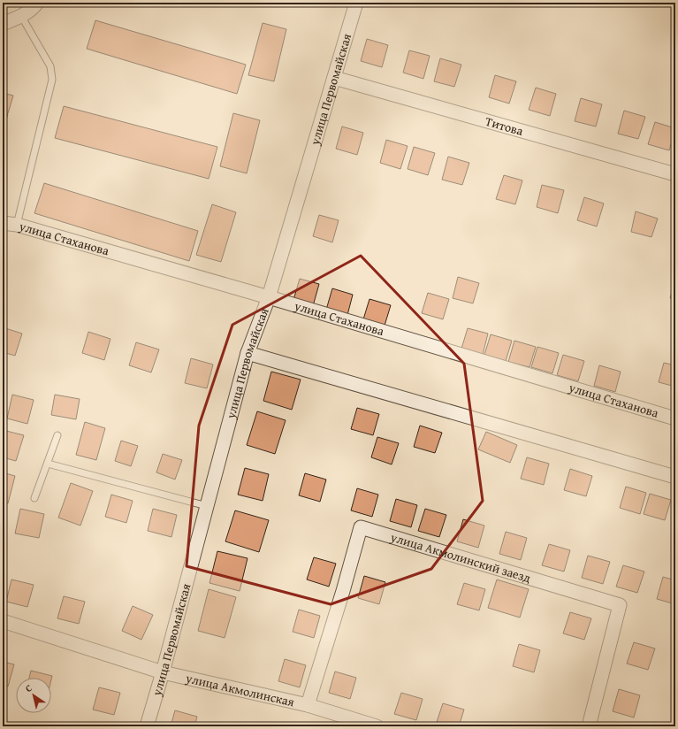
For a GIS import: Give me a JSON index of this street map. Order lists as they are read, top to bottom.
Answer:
{
  "streets": {
    "street": [
      "улица Первомайская",
      "Титова",
      "улица Стаханова",
      "улица Акмолинский заезд",
      "улица Акмолинская"
    ]
  },
  "crossings": [
    ["улица Первомайская", "Титова"],
    ["улица Первомайская", "улица Стаханова"],
    ["улица Первомайская", "улица Акмолинская"],
    ["улица Акмолинский заезд", "улица Акмолинская"]
  ],
  "north": "top left"
}
